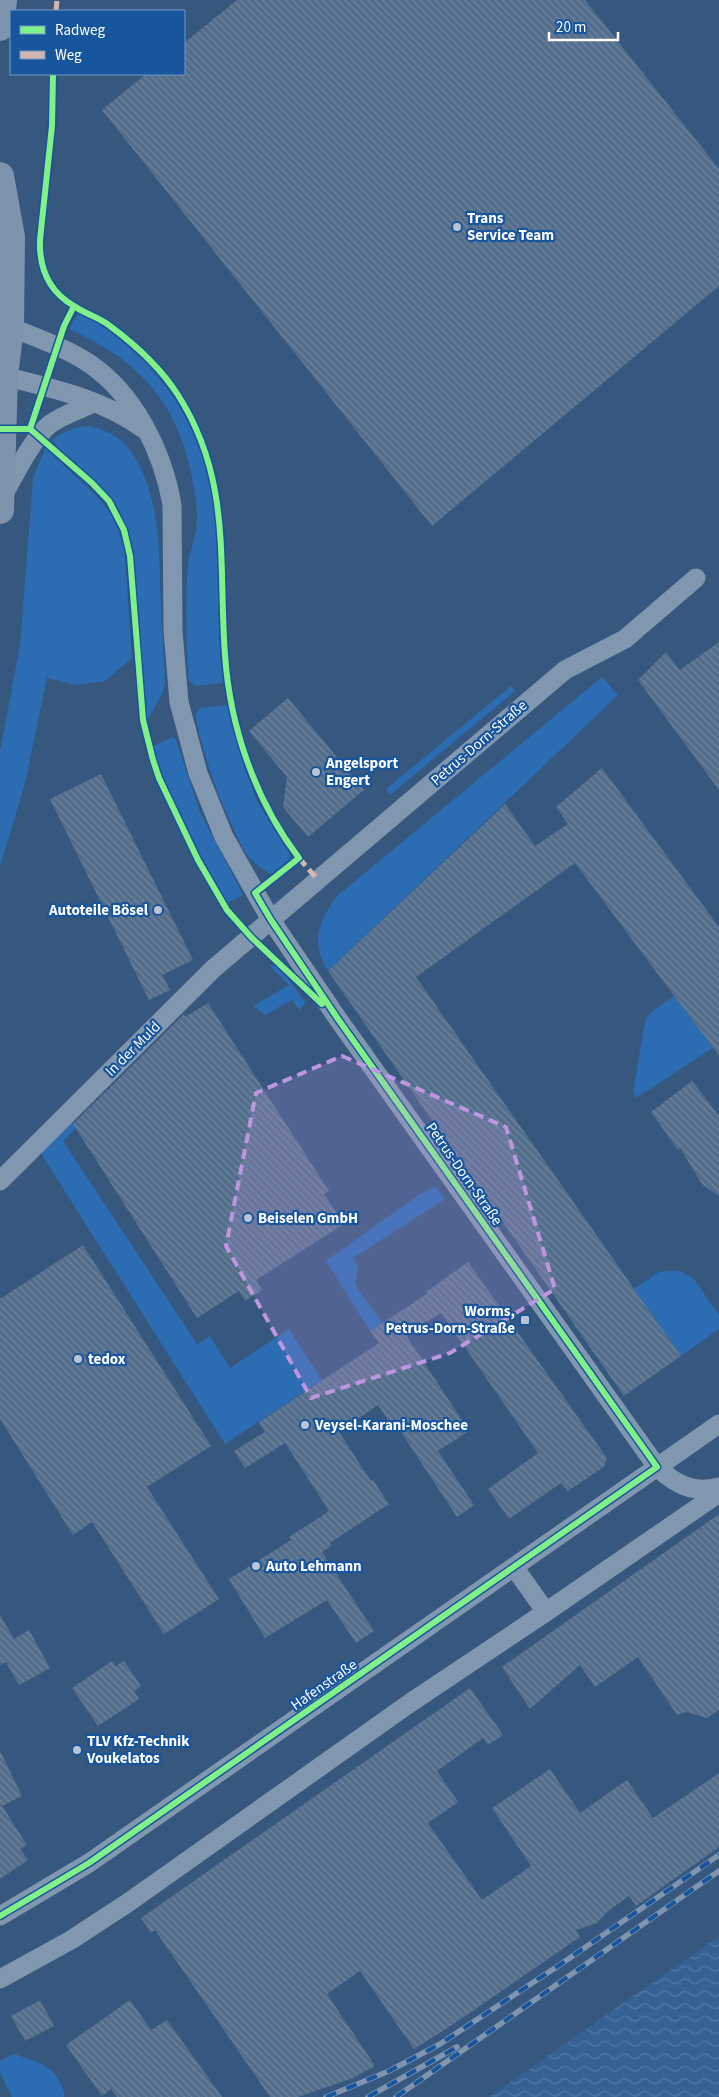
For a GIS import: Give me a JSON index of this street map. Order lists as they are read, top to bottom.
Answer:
{
  "streets": {
    "street": ["Petrus-Dorn-Straße", "In der Muld", "Hafenstraße"]
  },
  "crossings": [
    ["Petrus-Dorn-Straße", "In der Muld"],
    ["Petrus-Dorn-Straße", "Hafenstraße"]
  ],
  "places": {
    "other": [
      "Trans Service Team",
      "Angelsport Engert",
      "Autoteile Bösel",
      "Beiselen GmbH",
      "tedox",
      "Veysel-Karani-Moschee",
      "Auto Lehmann",
      "TLV Kfz-Technik Voukelatos"
    ],
    "transit": ["Worms, Petrus-Dorn-Straße"]
  },
  "legend": ["Radweg", "Weg"],
  "scale_bar": "20 m"
}
